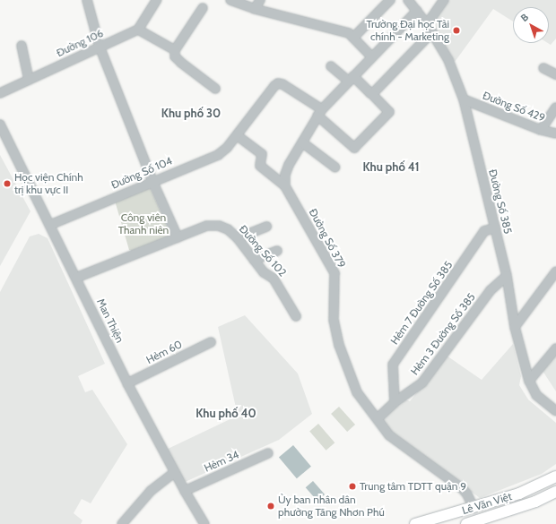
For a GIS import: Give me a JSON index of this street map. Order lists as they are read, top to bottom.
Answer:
{
  "streets": {
    "main road": ["Lê Văn Việt"],
    "street": [
      "Đường 106",
      "Đường Số 429",
      "Đường Số 104",
      "Đường Số 385",
      "Đường Số 379",
      "Đường Số 102",
      "Hẻm 7 Đường Số 385",
      "Man Thiện",
      "Hẻm 3 Đường Số 385",
      "Hẻm 60",
      "Hẻm 34"
    ]
  },
  "crossings": [
    ["Đường Số 429", "Đường Số 385"],
    ["Đường Số 104", "Man Thiện"],
    ["Đường Số 385", "Hẻm 7 Đường Số 385"],
    ["Đường Số 385", "Hẻm 3 Đường Số 385"],
    ["Đường Số 379", "Hẻm 3 Đường Số 385"],
    ["Đường Số 379", "Lê Văn Việt"],
    ["Đường Số 102", "Man Thiện"],
    ["Hẻm 7 Đường Số 385", "Hẻm 3 Đường Số 385"],
    ["Man Thiện", "Hẻm 60"],
    ["Man Thiện", "Hẻm 34"]
  ],
  "districts": ["Khu phố 30", "Khu phố 41", "Khu phố 40"],
  "parks": ["Công viên Thanh niên"],
  "places": [
    "Trường Đại học Tài chính - Marketing",
    "Học viện Chính trị khu vực II",
    "Trung tâm TDTT quận 9",
    "Ủy ban nhân dân phường Tăng Nhơn Phú"
  ],
  "north": "top left"
}
